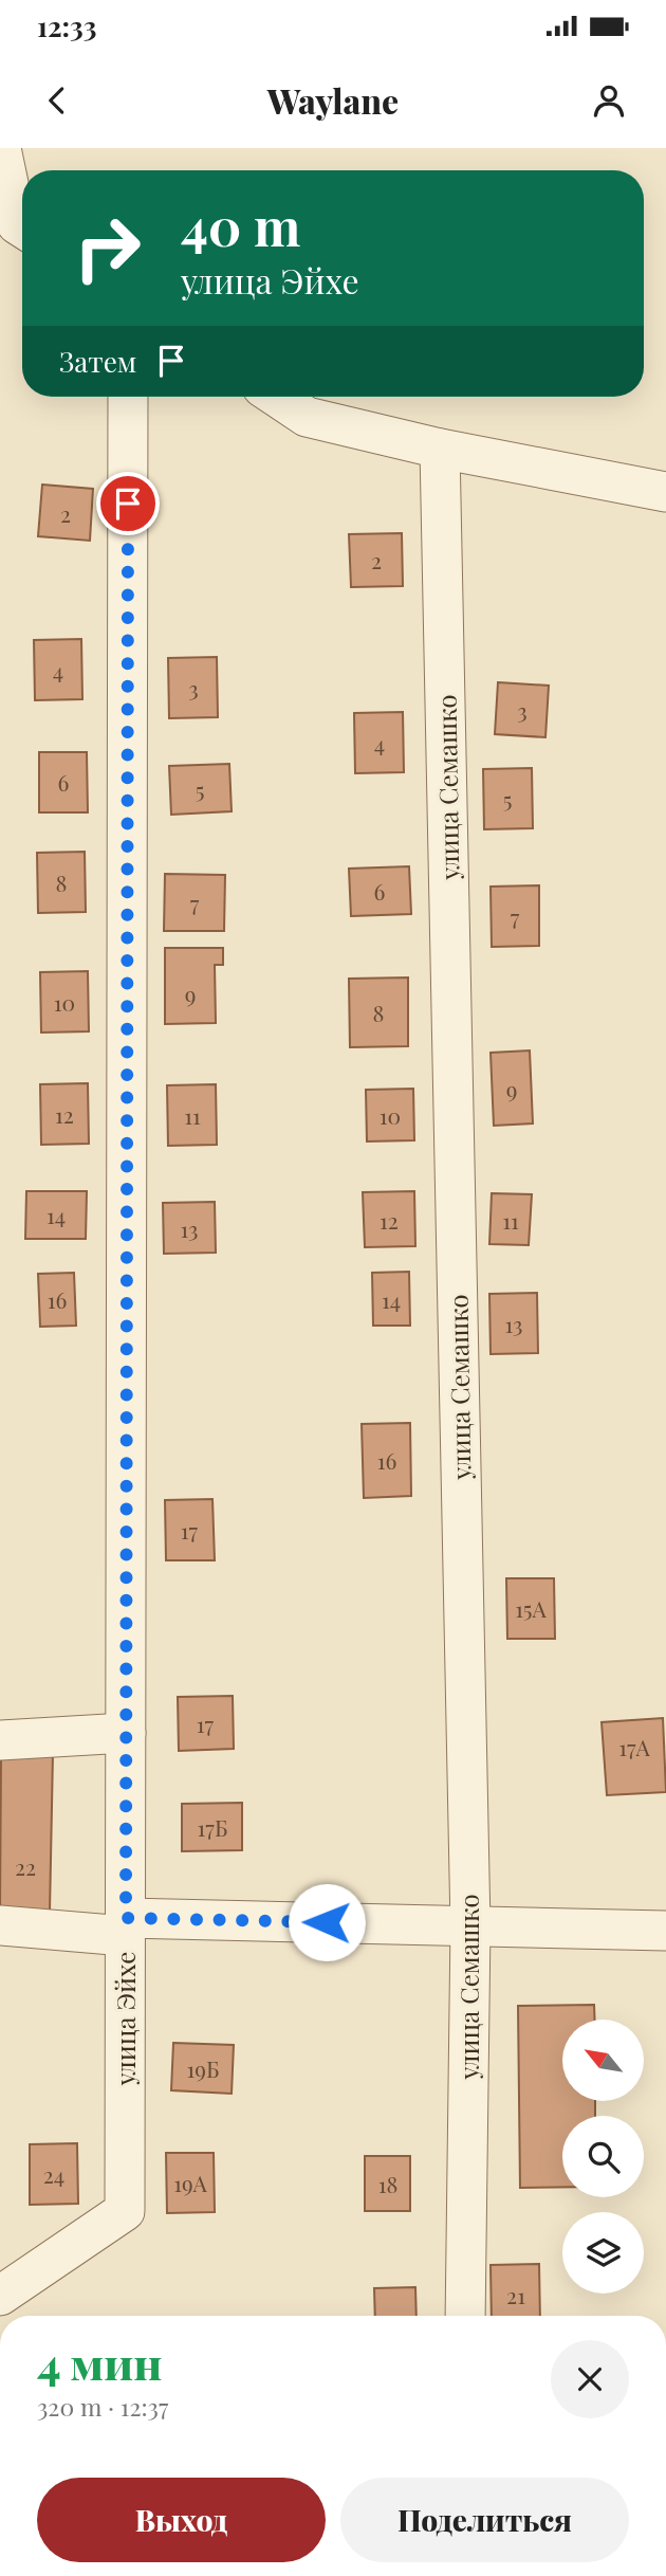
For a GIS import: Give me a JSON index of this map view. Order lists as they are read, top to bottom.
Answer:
{
  "streets": {
    "street": ["улица Семашко", "улица Эйхе"]
  },
  "house_numbers": [
    "2",
    "2",
    "4",
    "3",
    "3",
    "4",
    "6",
    "5",
    "5",
    "8",
    "6",
    "7",
    "7",
    "9",
    "10",
    "8",
    "9",
    "12",
    "11",
    "10",
    "14",
    "12",
    "11",
    "13",
    "16",
    "14",
    "13",
    "16",
    "17",
    "15А",
    "17",
    "17А",
    "17Б",
    "22",
    "19Б",
    "24",
    "19А",
    "18",
    "21"
  ],
  "north": "top left",
  "page": {
    "status": "12:33",
    "header": "Waylane",
    "turn": ["40 m", "улица Эйхе"],
    "then": "Затем",
    "heading": ["4 мин", "320 m · 12:37"],
    "buttons": ["Выход", "Поделиться"]
  }
}
